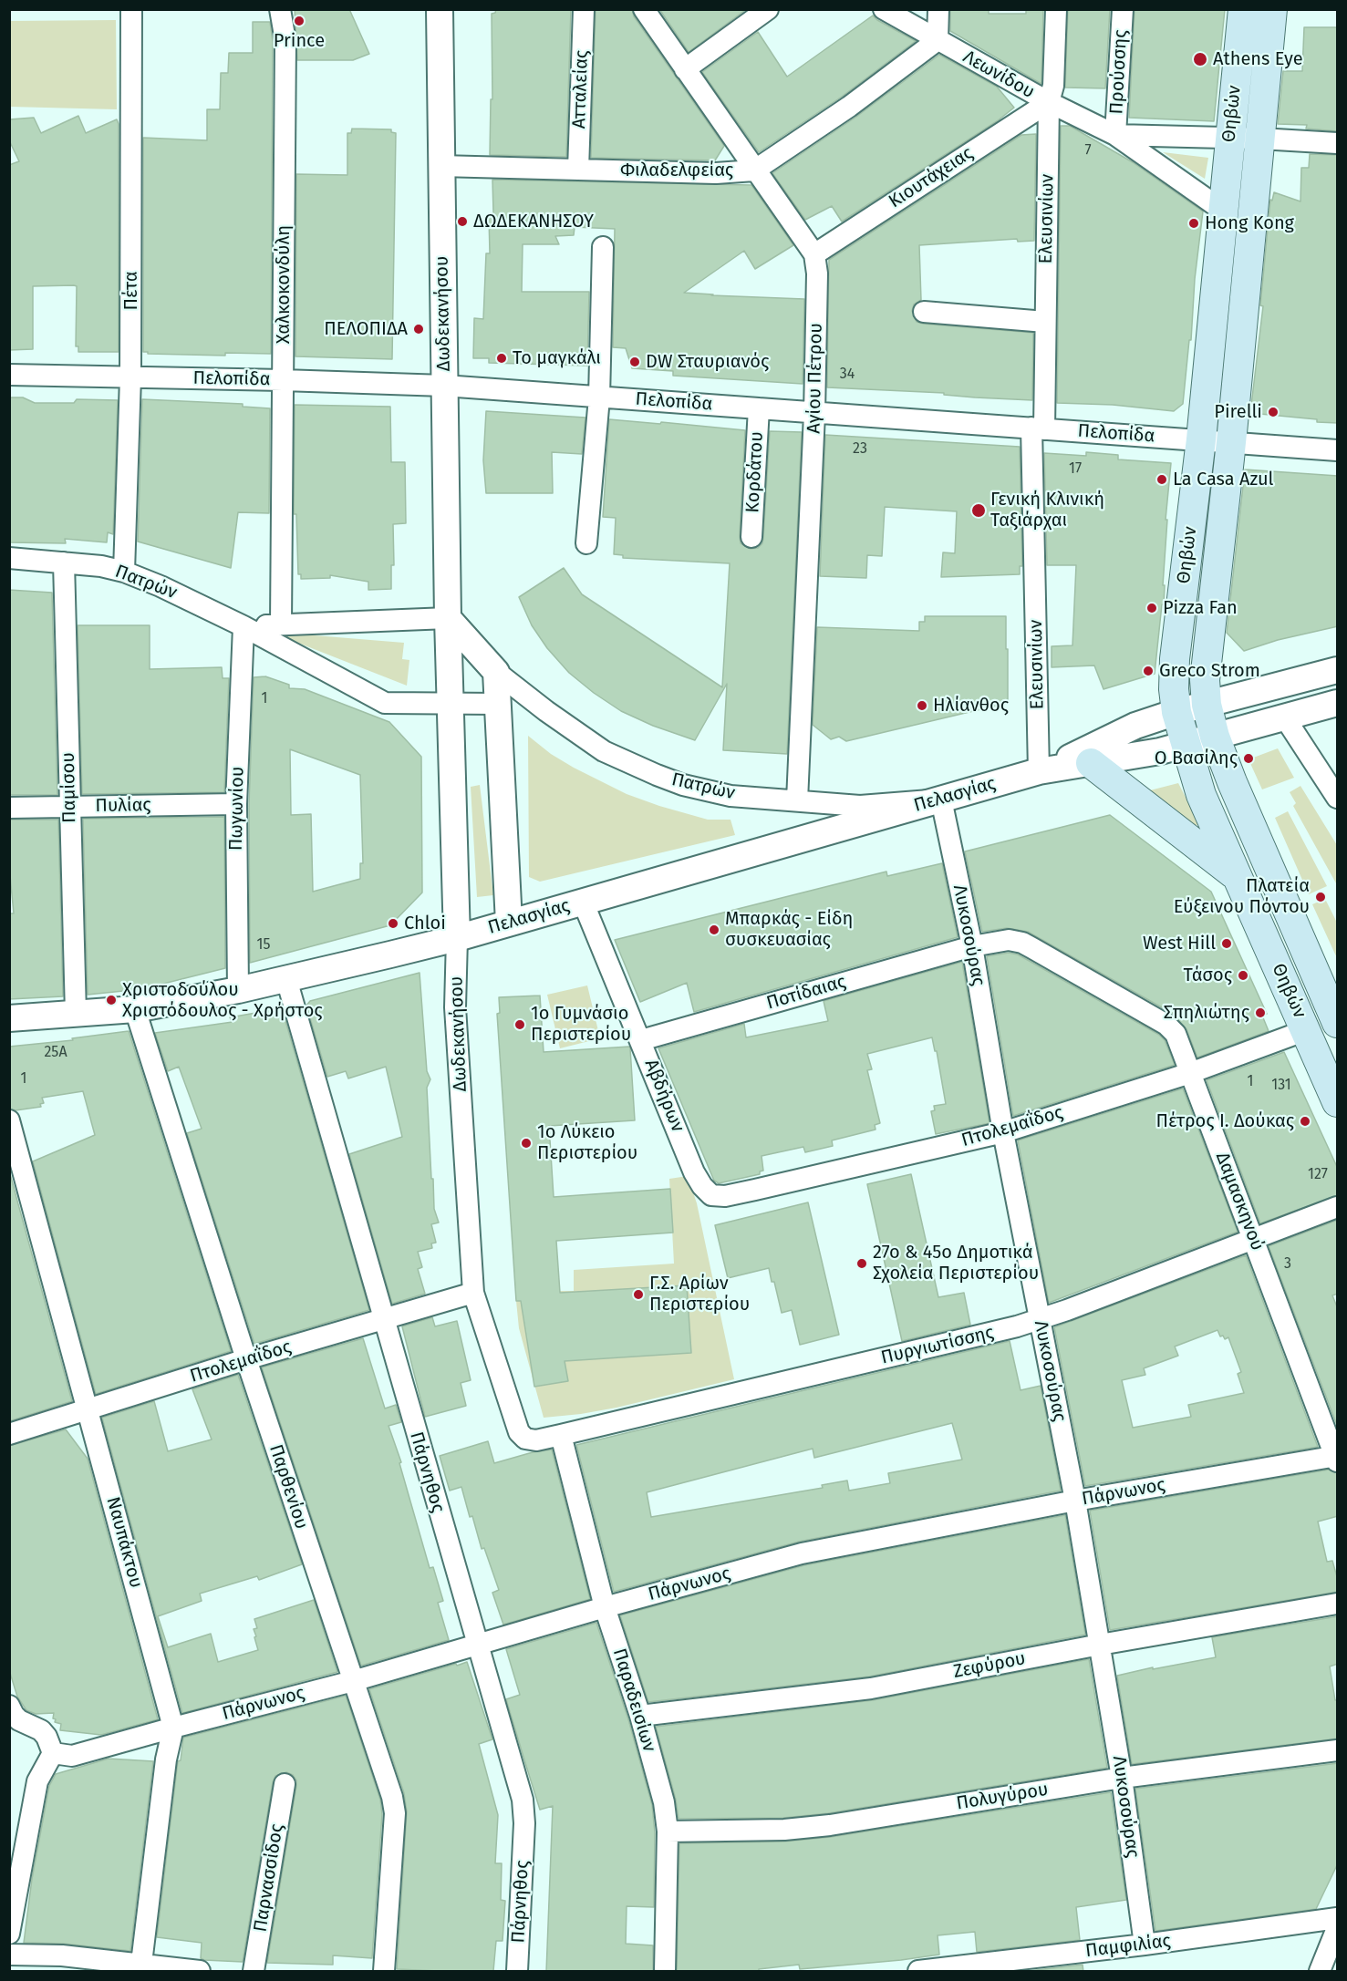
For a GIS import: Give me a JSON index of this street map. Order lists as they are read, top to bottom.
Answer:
{
  "streets": {
    "main road": ["Θηβών"],
    "street": [
      "Προύσσης",
      "Λεωνίδου",
      "Ατταλείας",
      "Φιλαδελφείας",
      "Κιουτάχειας",
      "Ελευσινίων",
      "Χαλκοκονδύλη",
      "Πέτα",
      "Δωδεκανήσου",
      "Αγίου Πέτρου",
      "Πελοπίδα",
      "Κορδάτου",
      "Πατρών",
      "Παμίσου",
      "Πελασγίας",
      "Πυλίας",
      "Πωγωνίου",
      "Λυκοσούρας",
      "Ποτίδαιας",
      "Αβδήρων",
      "Πτολεμαΐδος",
      "Δαμασκηνού",
      "Πυργιωτίσσης",
      "Πάρνηθος",
      "Παρθενίου",
      "Πάρνωνος",
      "Ναυπάκτου",
      "Ζεφύρου",
      "Παραδεισίων",
      "Πολυγύρου",
      "Παρνασσίδος",
      "Παμφιλίας"
    ]
  },
  "crossings": [
    ["Προύσσης", "Λεωνίδου"],
    ["Λεωνίδου", "Θηβών"],
    ["Λεωνίδου", "Φιλαδελφείας"],
    ["Λεωνίδου", "Κιουτάχειας"],
    ["Λεωνίδου", "Ελευσινίων"],
    ["Ατταλείας", "Φιλαδελφείας"],
    ["Θηβών", "Πελοπίδα"],
    ["Θηβών", "Πελασγίας"],
    ["Θηβών", "Πτολεμαΐδος"],
    ["Φιλαδελφείας", "Δωδεκανήσου"],
    ["Φιλαδελφείας", "Αγίου Πέτρου"],
    ["Κιουτάχειας", "Ελευσινίων"],
    ["Κιουτάχειας", "Αγίου Πέτρου"],
    ["Ελευσινίων", "Πελοπίδα"],
    ["Ελευσινίων", "Πελασγίας"],
    ["Χαλκοκονδύλη", "Πελοπίδα"],
    ["Χαλκοκονδύλη", "Πατρών"],
    ["Πέτα", "Πελοπίδα"],
    ["Πέτα", "Πατρών"],
    ["Δωδεκανήσου", "Πελοπίδα"],
    ["Δωδεκανήσου", "Πατρών"],
    ["Δωδεκανήσου", "Πελασγίας"],
    ["Δωδεκανήσου", "Πτολεμαΐδος"],
    ["Δωδεκανήσου", "Πυργιωτίσσης"],
    ["Αγίου Πέτρου", "Πελοπίδα"],
    ["Αγίου Πέτρου", "Πατρών"],
    ["Πελοπίδα", "Κορδάτου"],
    ["Πατρών", "Παμίσου"],
    ["Πατρών", "Πελασγίας"],
    ["Πατρών", "Πωγωνίου"],
    ["Πατρών", "Λυκοσούρας"],
    ["Παμίσου", "Πελασγίας"],
    ["Παμίσου", "Πυλίας"],
    ["Πελασγίας", "Πωγωνίου"],
    ["Πελασγίας", "Λυκοσούρας"],
    ["Πελασγίας", "Αβδήρων"],
    ["Πελασγίας", "Πάρνηθος"],
    ["Πελασγίας", "Παρθενίου"],
    ["Πυλίας", "Πωγωνίου"],
    ["Λυκοσούρας", "Ποτίδαιας"],
    ["Λυκοσούρας", "Πτολεμαΐδος"],
    ["Λυκοσούρας", "Δαμασκηνού"],
    ["Λυκοσούρας", "Πυργιωτίσσης"],
    ["Λυκοσούρας", "Πάρνωνος"],
    ["Λυκοσούρας", "Ζεφύρου"],
    ["Λυκοσούρας", "Πολυγύρου"],
    ["Λυκοσούρας", "Παμφιλίας"],
    ["Ποτίδαιας", "Αβδήρων"],
    ["Ποτίδαιας", "Δαμασκηνού"],
    ["Αβδήρων", "Πτολεμαΐδος"],
    ["Πτολεμαΐδος", "Δαμασκηνού"],
    ["Πτολεμαΐδος", "Πάρνηθος"],
    ["Πτολεμαΐδος", "Παρθενίου"],
    ["Πτολεμαΐδος", "Ναυπάκτου"],
    ["Δαμασκηνού", "Πυργιωτίσσης"],
    ["Δαμασκηνού", "Πάρνωνος"],
    ["Πυργιωτίσσης", "Παραδεισίων"],
    ["Πάρνηθος", "Πάρνωνος"],
    ["Παρθενίου", "Πάρνωνος"],
    ["Πάρνωνος", "Ναυπάκτου"],
    ["Πάρνωνος", "Παραδεισίων"],
    ["Ζεφύρου", "Παραδεισίων"],
    ["Παραδεισίων", "Πολυγύρου"]
  ],
  "places": [
    "Prince",
    "Athens Eye",
    "ΔΩΔΕΚΑΝΗΣΟΥ",
    "Hong Kong",
    "ΠΕΛΟΠΙΔΑ",
    "Το μαγκάλι",
    "DW Σταυριανός",
    "Pirelli",
    "La Casa Azul",
    "Γενική Κλινική Ταξιάρχαι",
    "Pizza Fan",
    "Greco Strom",
    "Ηλίανθος",
    "Ο Βασίλης",
    "Πλατεία Εύξεινου Πόντου",
    "Chloi",
    "Μπαρκάς - Είδη συσκευασίας",
    "West Hill",
    "Τάσος",
    "Χριστοδούλου Χριστόδουλος - Χρήστος",
    "Σπηλιώτης",
    "1ο Γυμνάσιο Περιστερίου",
    "Πέτρος Ι. Δούκας",
    "1ο Λύκειο Περιστερίου",
    "27ο & 45ο Δημοτικά Σχολεία Περιστερίου",
    "Γ.Σ. Αρίων Περιστερίου"
  ],
  "house_numbers": [
    "7",
    "34",
    "23",
    "17",
    "1",
    "15",
    "25Α",
    "1",
    "1",
    "131",
    "127",
    "3"
  ]
}
